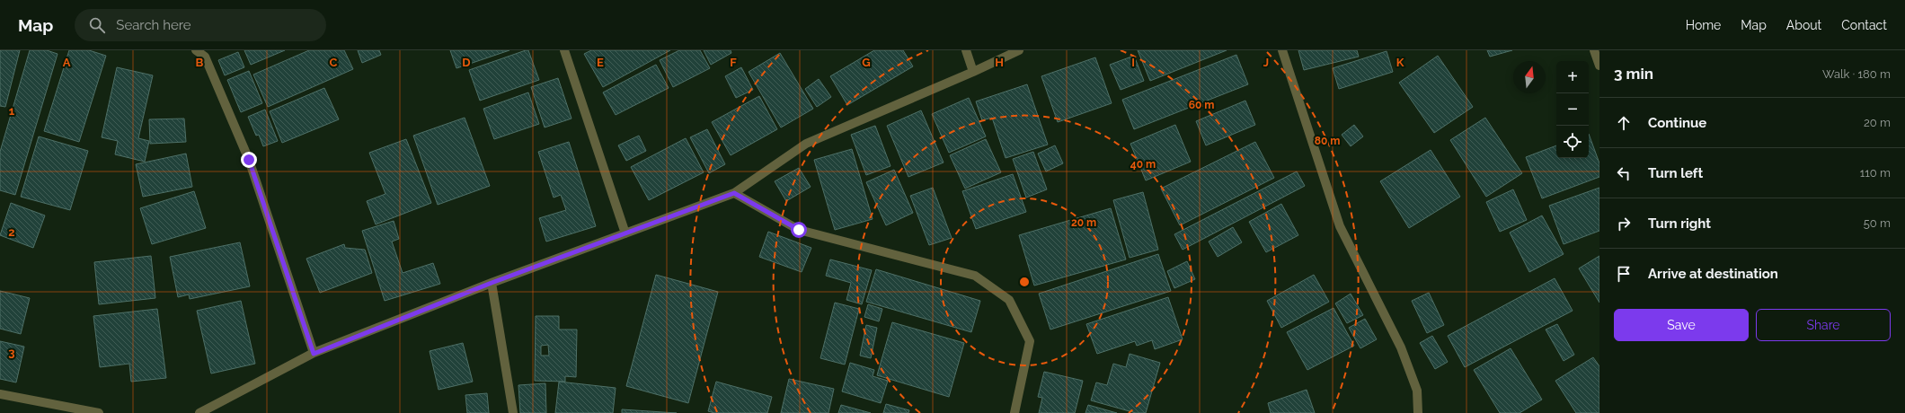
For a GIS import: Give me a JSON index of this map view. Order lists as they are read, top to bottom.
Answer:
{
  "north": "top",
  "page": {
    "header": "Map",
    "search": "Search here",
    "nav": [
      "Home",
      "Map",
      "About",
      "Contact"
    ],
    "heading": ["3 min", "Walk · 180 m"],
    "map_buttons": ["+", "−"],
    "list": [
      ["Continue", "20 m"],
      ["Turn left", "110 m"],
      ["Turn right", "50 m"],
      "Arrive at destination"
    ],
    "buttons": ["Save", "Share"]
  },
  "grid": {
    "columns": [
      "A",
      "B",
      "C",
      "D",
      "E",
      "F",
      "G",
      "H",
      "I",
      "J",
      "K"
    ],
    "rows": ["1", "2", "3"]
  },
  "rings": [
    "60 m",
    "80 m",
    "40 m",
    "20 m"
  ]
}
